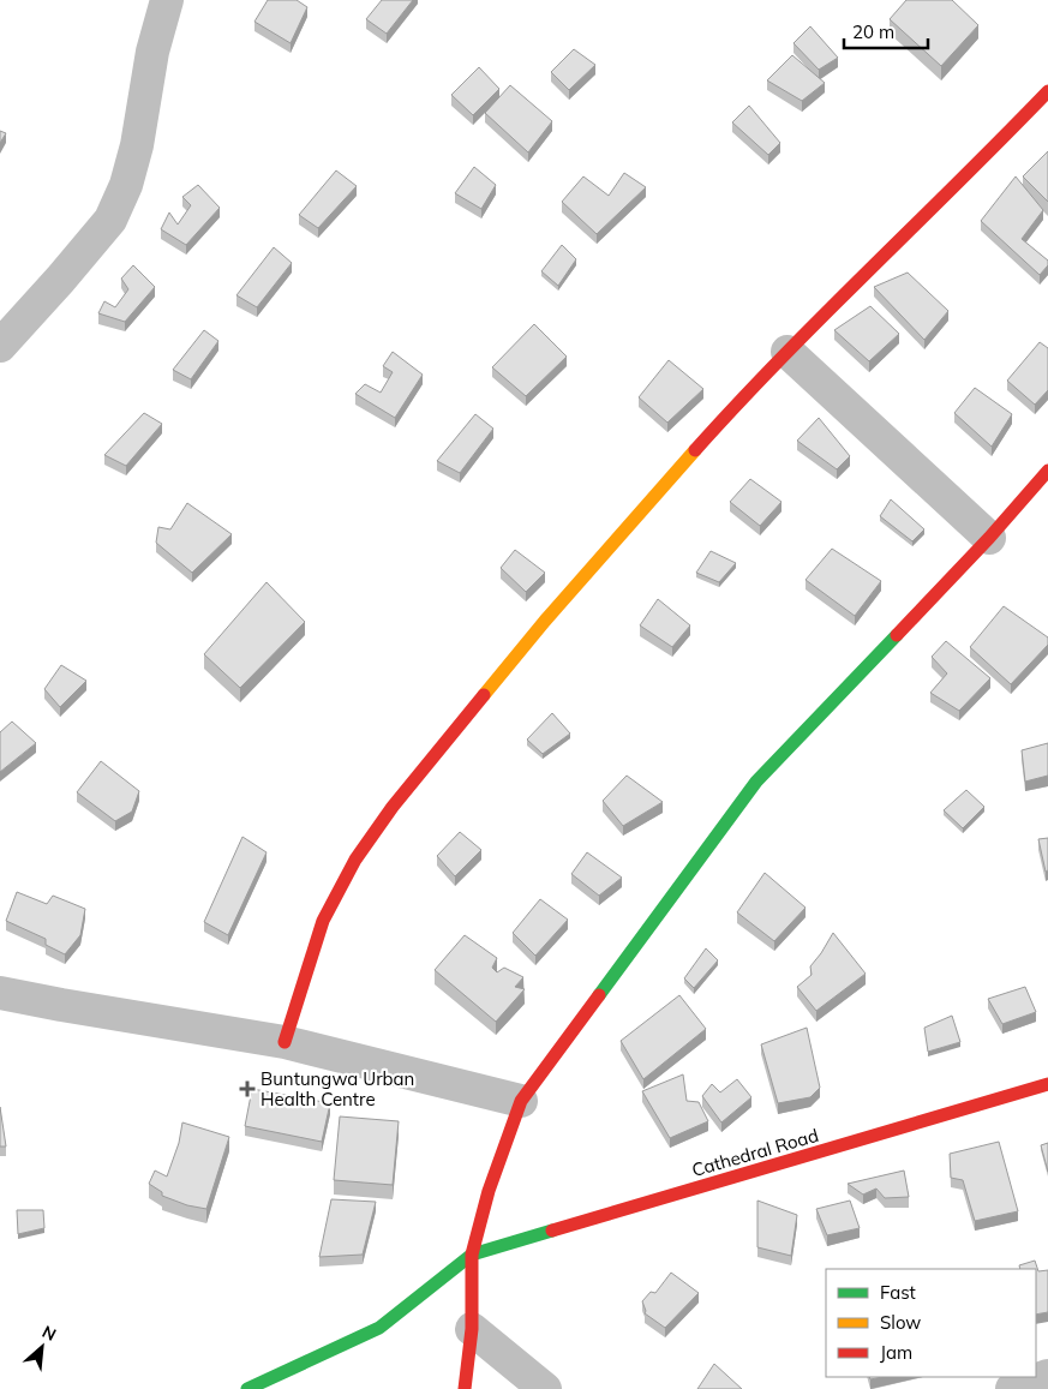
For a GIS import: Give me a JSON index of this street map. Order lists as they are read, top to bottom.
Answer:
{
  "streets": {
    "street": ["Cathedral Road"]
  },
  "places": {
    "health": ["Buntungwa Urban Health Centre"]
  },
  "legend": ["Fast", "Slow", "Jam"],
  "scale_bar": "20 m",
  "north": "top right"
}
